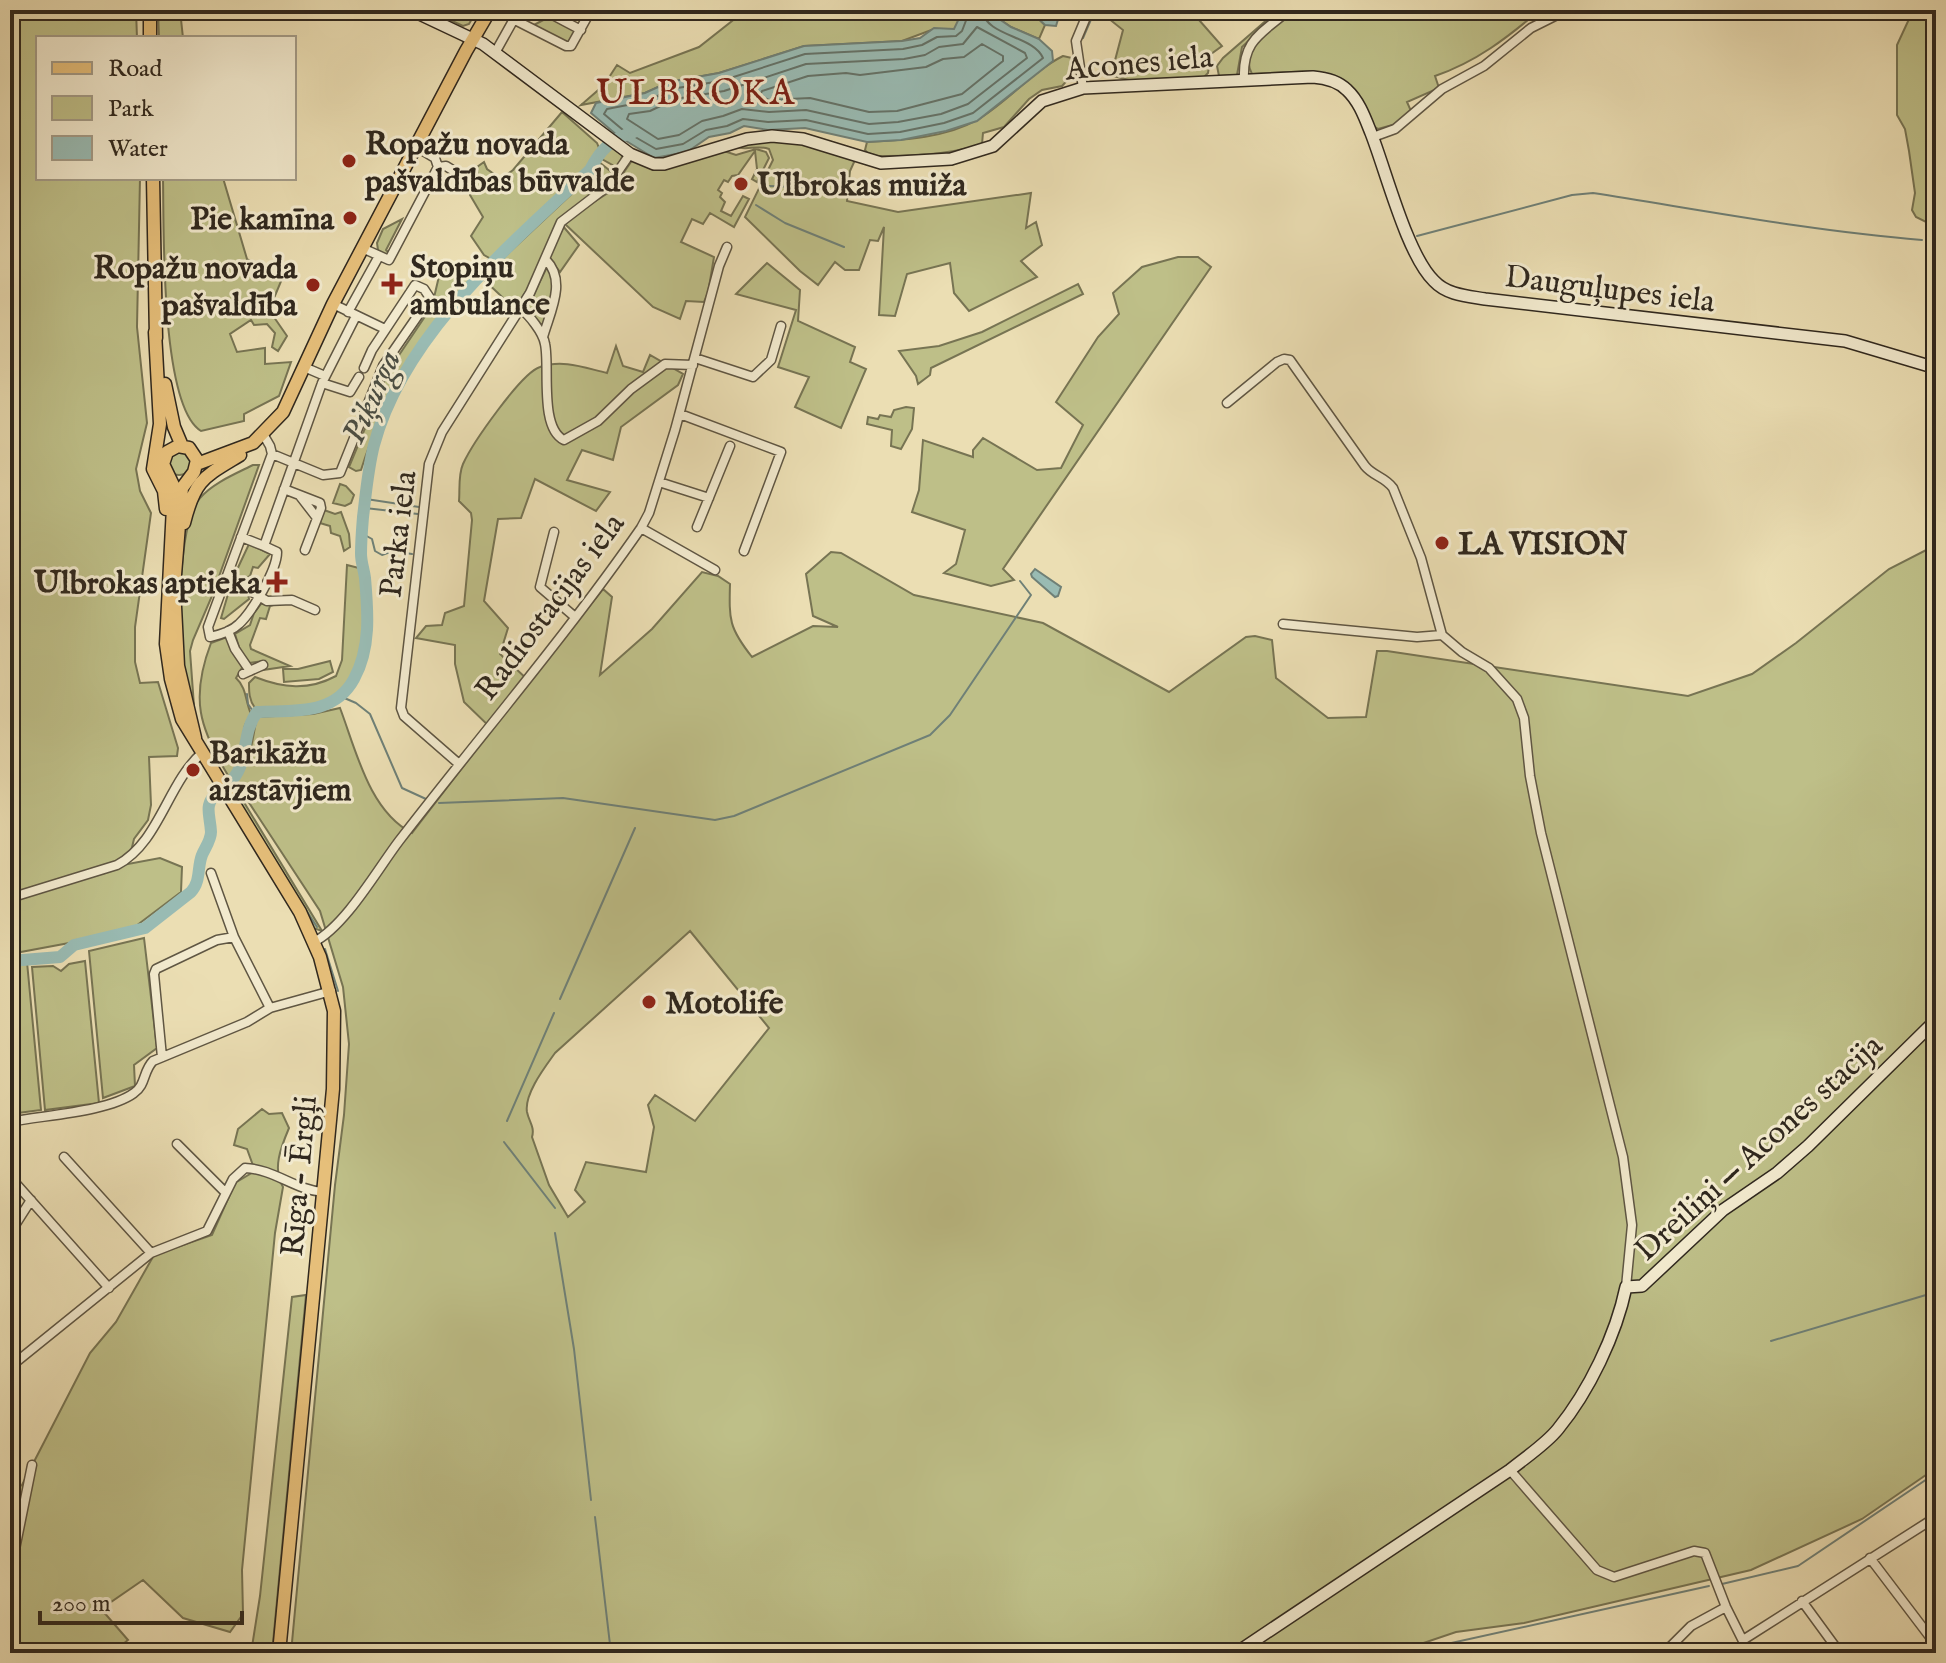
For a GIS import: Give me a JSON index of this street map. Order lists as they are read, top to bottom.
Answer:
{
  "streets": {
    "main road": ["Rīga - Ērgļi"],
    "street": [
      "Acones iela",
      "Dauguļupes iela",
      "Parka iela",
      "Radiostacijas iela",
      "Dreiliņi — Acones stacija"
    ]
  },
  "crossings": [
    ["Acones iela", "Dauguļupes iela"],
    ["Parka iela", "Radiostacijas iela"],
    ["Radiostacijas iela", "Rīga - Ērgļi"]
  ],
  "districts": ["ULBROKA"],
  "water": ["Piķurga"],
  "places": {
    "other": [
      "Ropažu novada pašvaldības būvvalde",
      "Ulbrokas muiža",
      "Pie kamīna",
      "Ropažu novada pašvaldība",
      "LA VISION",
      "Barikāžu aizstāvjiem",
      "Motolife"
    ],
    "health": ["Stopiņu ambulance", "Ulbrokas aptieka"]
  },
  "legend": ["Road", "Park", "Water"],
  "scale_bar": "200 m"
}
